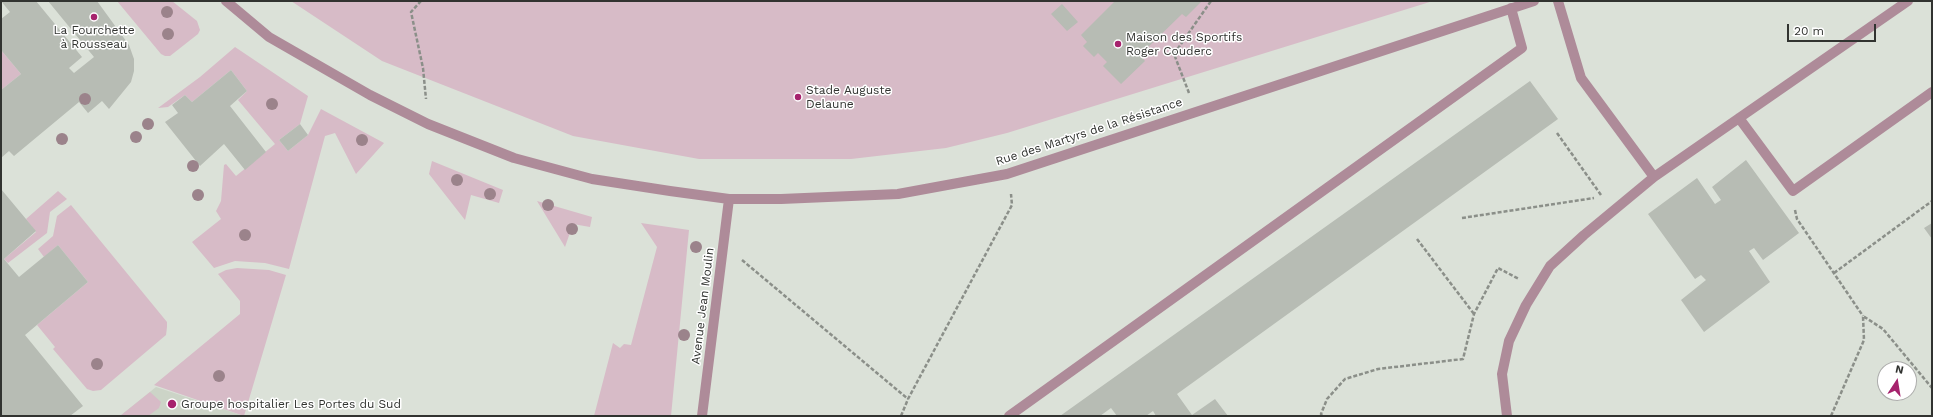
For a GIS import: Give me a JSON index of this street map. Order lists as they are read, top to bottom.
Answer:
{
  "streets": {
    "street": ["Rue des Martyrs de la Résistance", "Avenue Jean Moulin"]
  },
  "crossings": [
    ["Rue des Martyrs de la Résistance", "Avenue Jean Moulin"]
  ],
  "places": [
    "La Fourchette à Rousseau",
    "Maison des Sportifs Roger Couderc",
    "Stade Auguste Delaune",
    "Groupe hospitalier Les Portes du Sud"
  ],
  "scale_bar": "20 m",
  "north": "top"
}
